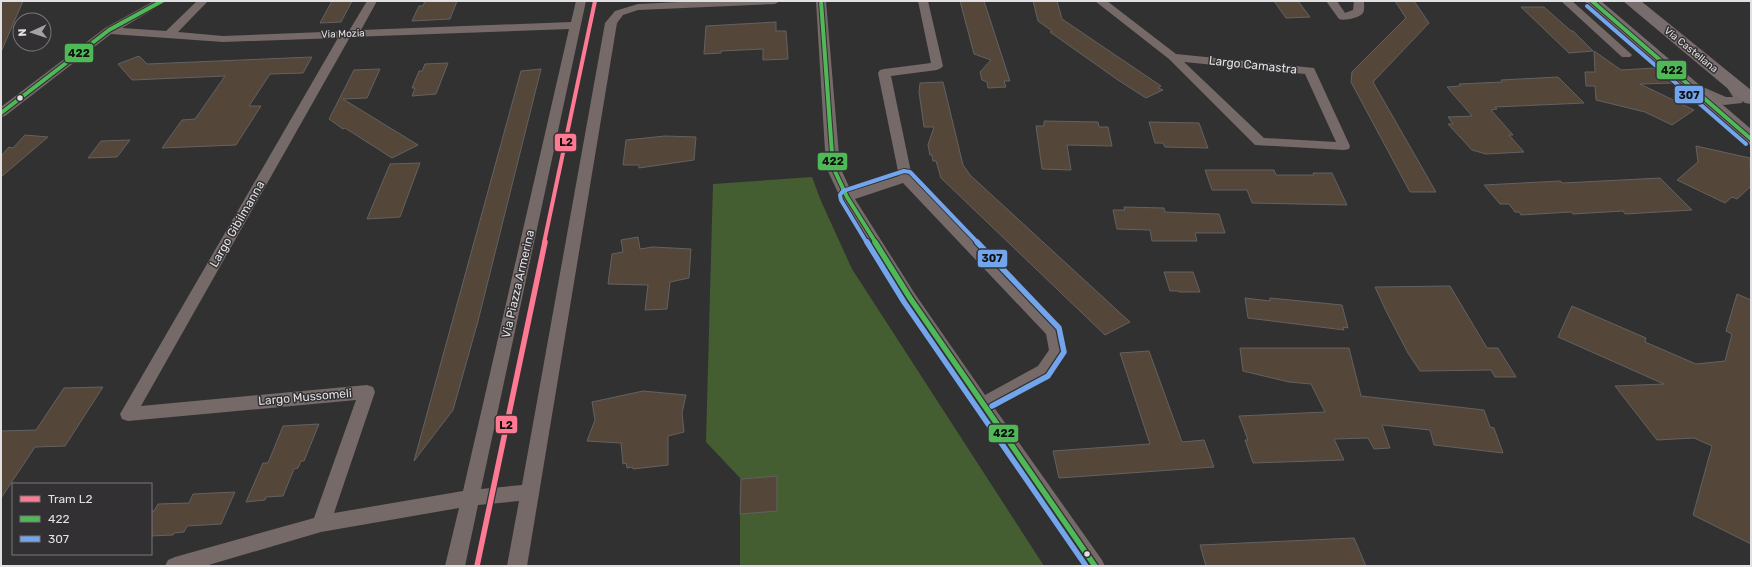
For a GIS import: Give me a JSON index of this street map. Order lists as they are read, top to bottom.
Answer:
{
  "streets": {
    "main road": ["Via Castellana"],
    "street": [
      "Via Mozia",
      "Largo Camastra",
      "Largo Gibilmanna",
      "Via Piazza Armerina",
      "Largo Mussomeli"
    ]
  },
  "crossings": [
    ["Via Mozia", "Largo Gibilmanna"],
    ["Via Mozia", "Via Piazza Armerina"],
    ["Largo Gibilmanna", "Largo Mussomeli"]
  ],
  "lines": ["tram line L2", "transit line 422", "transit line 307"],
  "legend": ["Tram L2", "422", "307"],
  "north": "left"
}
